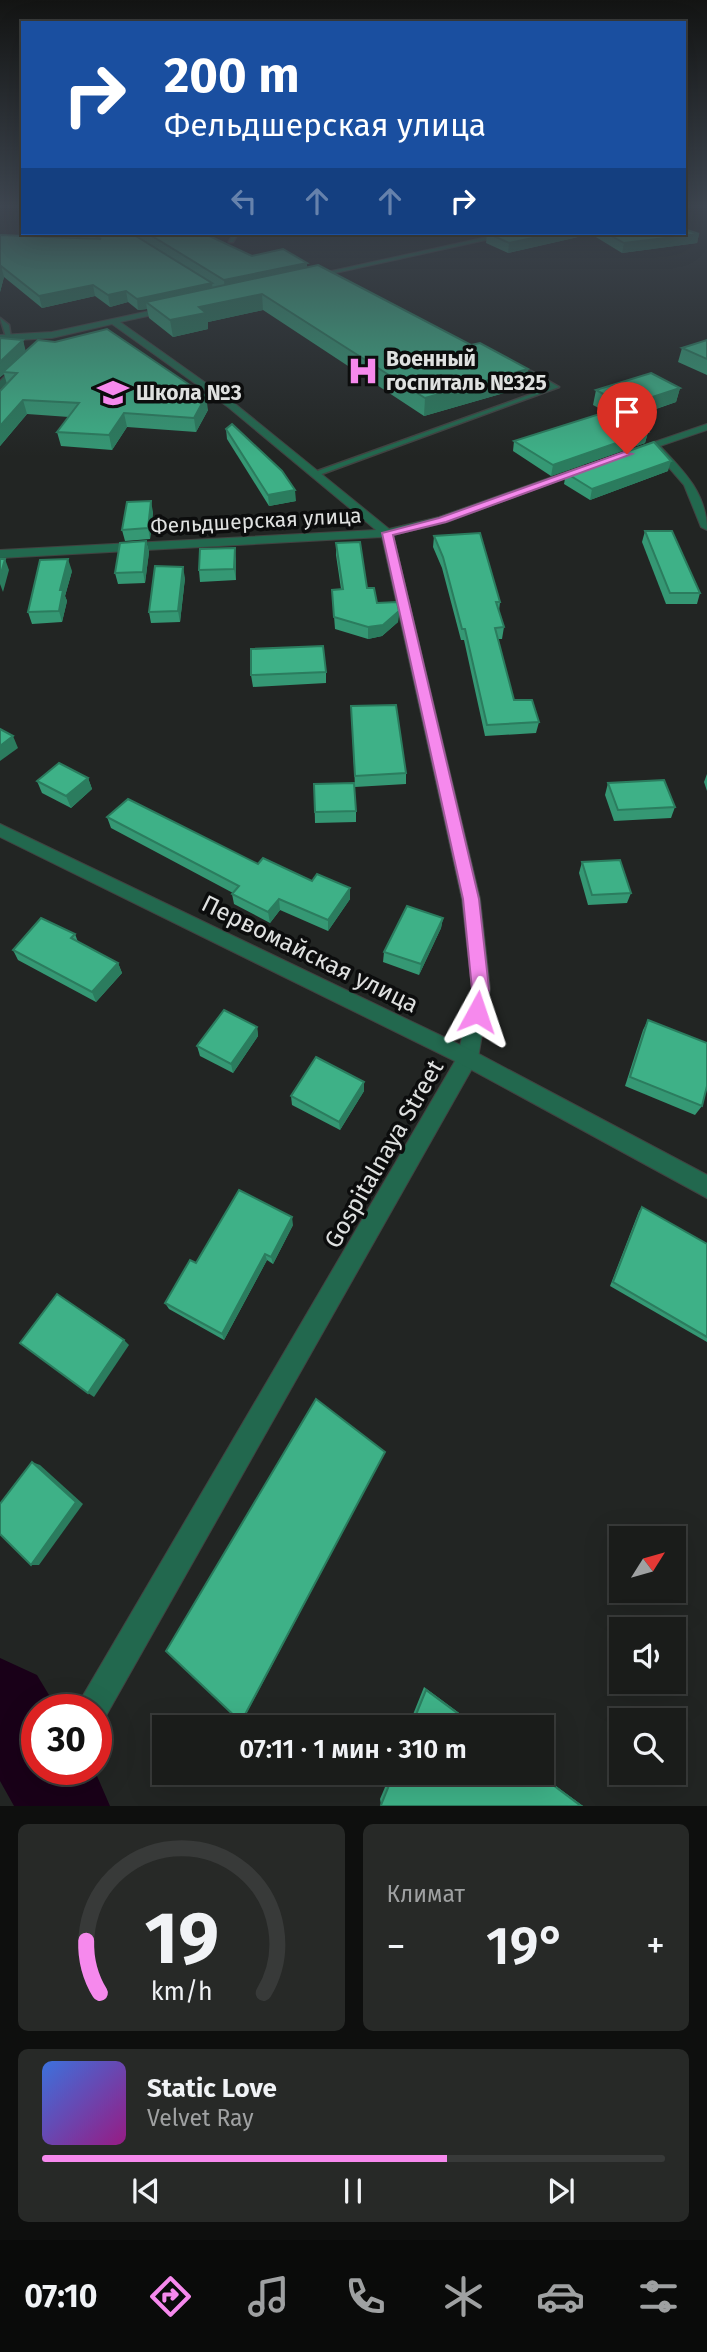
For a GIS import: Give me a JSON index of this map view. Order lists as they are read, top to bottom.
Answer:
{
  "streets": {
    "street": ["Фельдшерская улица", "Первомайская улица", "Gospitalnaya Street"]
  },
  "crossings": [
    ["Фельдшерская улица", "Gospitalnaya Street"],
    ["Первомайская улица", "Gospitalnaya Street"]
  ],
  "places": {
    "hospital": ["Военный госпиталь №325"],
    "school or university": ["Школа №3"]
  },
  "north": "top right",
  "page": {
    "turn": ["200 m", "Фельдшерская улица"],
    "limit": "30",
    "trip": "07:11 · 1 мин · 310 m",
    "tile": "Климат",
    "heat": ["−", "19°", "+"],
    "song": ["Static Love", "Velvet Ray"],
    "tabs": "07:10",
    "gauge": ["19", "km/h"]
  }
}
